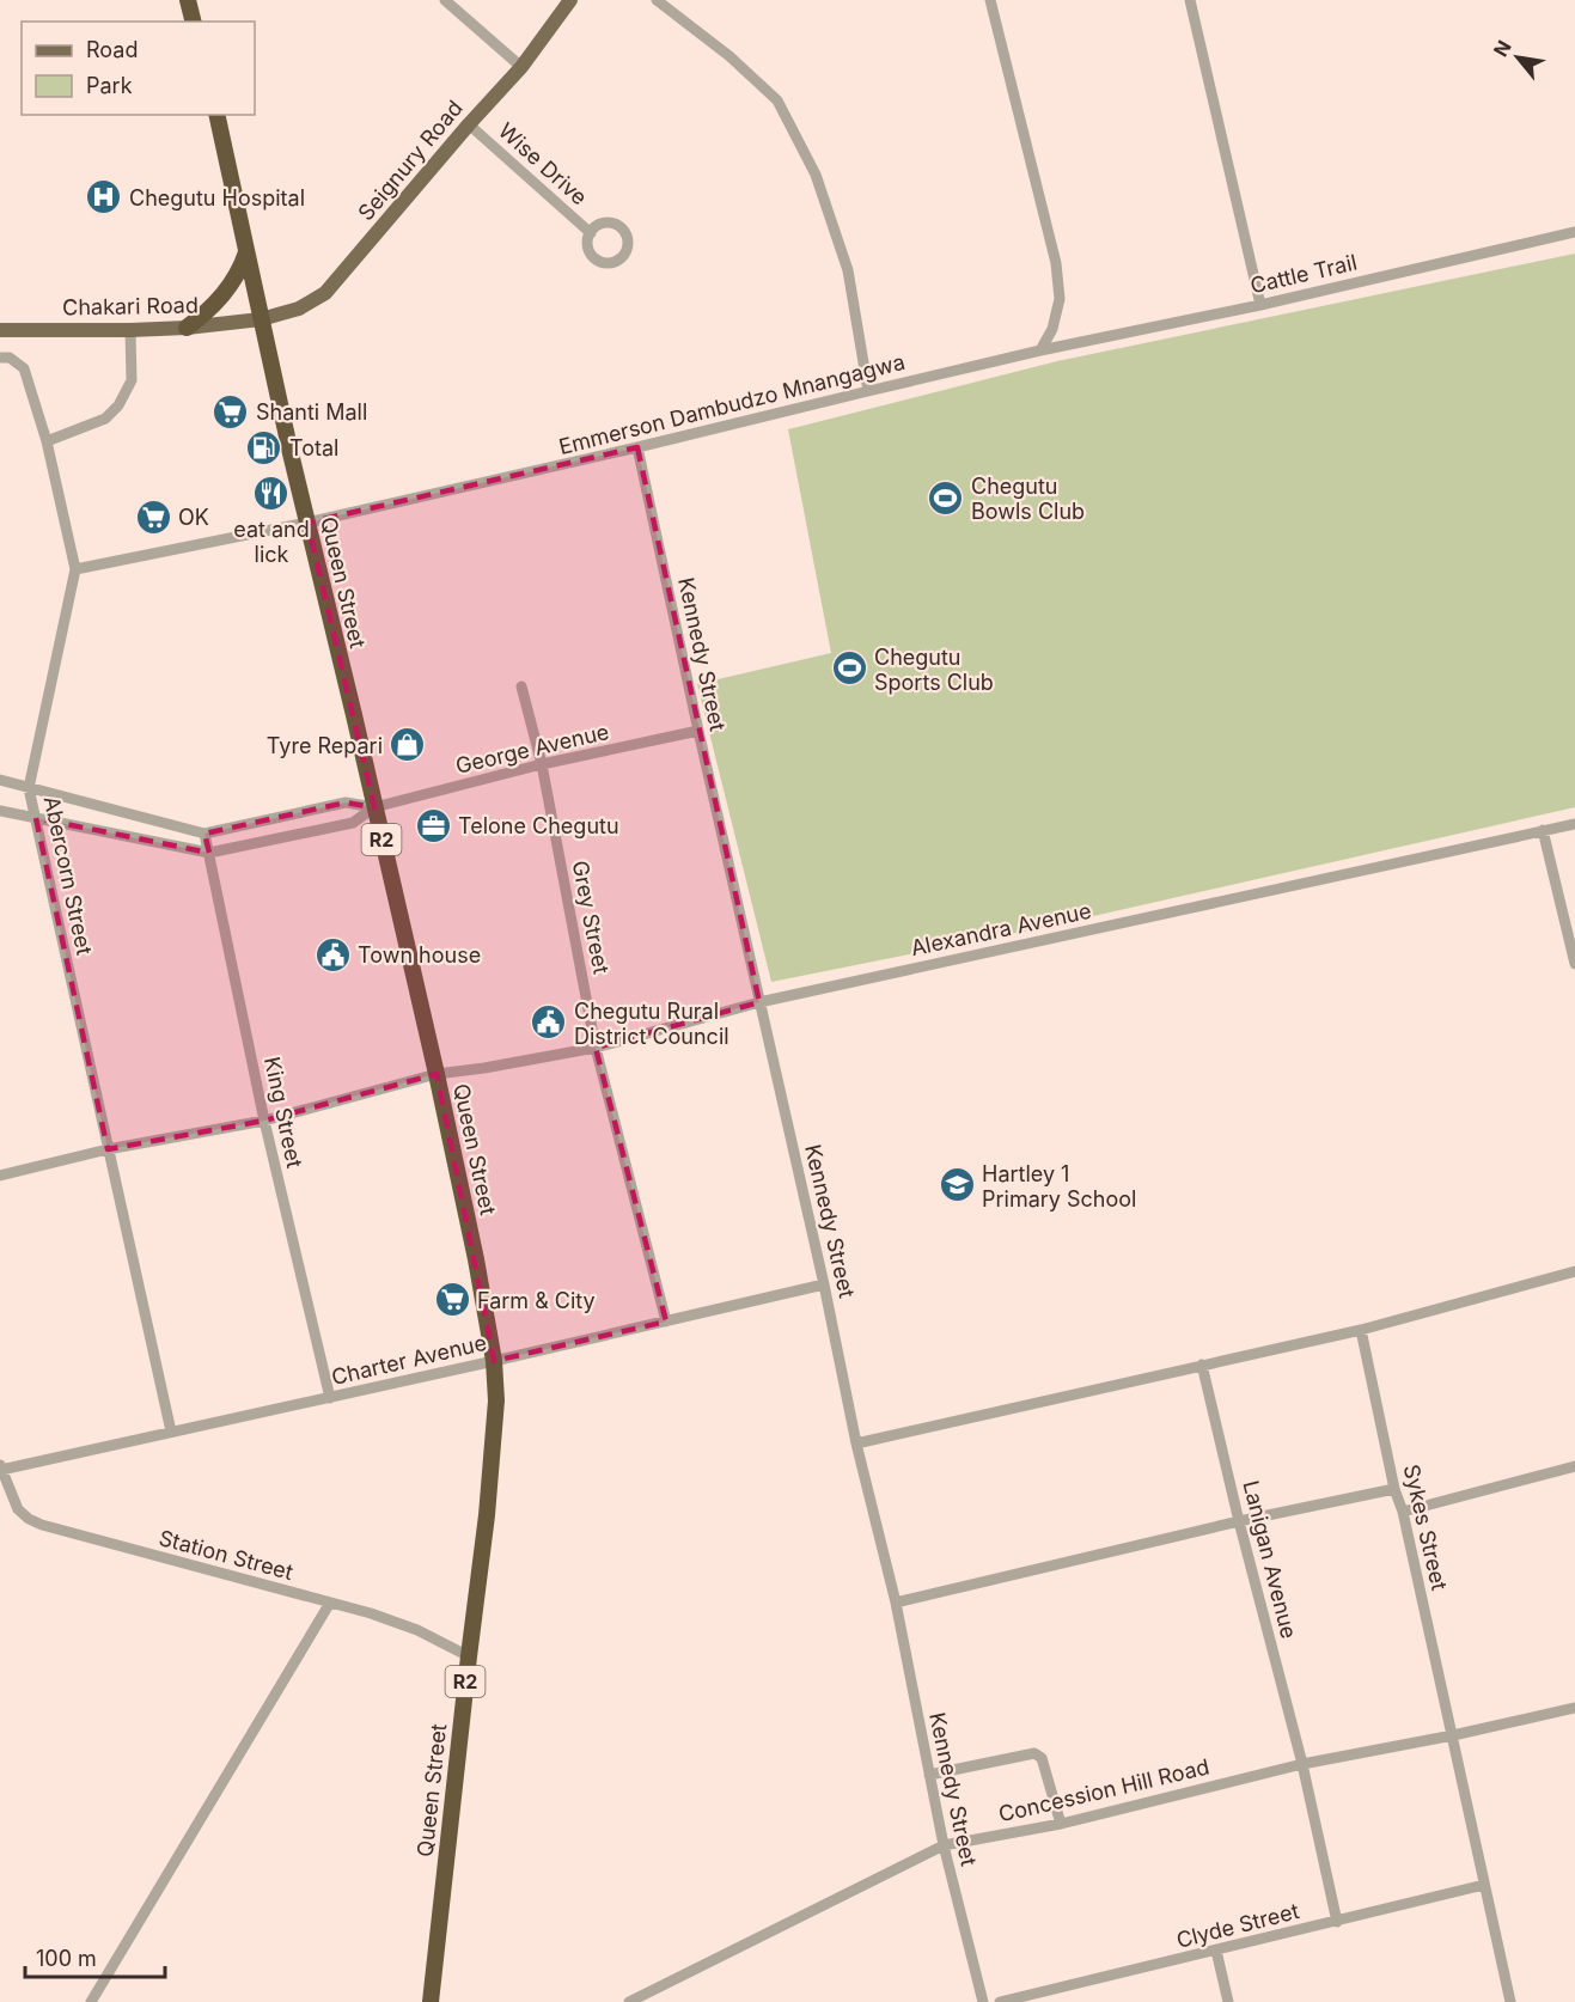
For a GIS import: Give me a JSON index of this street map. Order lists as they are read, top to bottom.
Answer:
{
  "streets": {
    "highway": ["Queen Street", "R2"],
    "main road": ["Seignury Road", "Chakari Road"],
    "street": [
      "Wise Drive",
      "Cattle Trail",
      "Emmerson Dambudzo Mnangagwa",
      "Kennedy Street",
      "George Avenue",
      "Abercorn Street",
      "Grey Street",
      "Alexandra Avenue",
      "King Street",
      "Charter Avenue",
      "Sykes Street",
      "Station Street",
      "Lanigan Avenue",
      "Concession Hill Road",
      "Clyde Street"
    ]
  },
  "crossings": [
    ["Seignury Road", "Wise Drive"],
    ["Seignury Road", "Chakari Road"],
    ["Seignury Road", "Queen Street"],
    ["Seignury Road", "R2"],
    ["Cattle Trail", "Emmerson Dambudzo Mnangagwa"],
    ["Chakari Road", "Queen Street"],
    ["Chakari Road", "R2"],
    ["Emmerson Dambudzo Mnangagwa", "Queen Street"],
    ["Emmerson Dambudzo Mnangagwa", "Kennedy Street"],
    ["Emmerson Dambudzo Mnangagwa", "Abercorn Street"],
    ["Queen Street", "George Avenue"],
    ["Queen Street", "R2"],
    ["Queen Street", "Alexandra Avenue"],
    ["Queen Street", "Charter Avenue"],
    ["Queen Street", "Station Street"],
    ["Kennedy Street", "George Avenue"],
    ["Kennedy Street", "Alexandra Avenue"],
    ["Kennedy Street", "Charter Avenue"],
    ["Kennedy Street", "Concession Hill Road"],
    ["George Avenue", "Abercorn Street"],
    ["George Avenue", "Grey Street"],
    ["George Avenue", "King Street"],
    ["Abercorn Street", "Alexandra Avenue"],
    ["Abercorn Street", "Charter Avenue"],
    ["Grey Street", "Alexandra Avenue"],
    ["Grey Street", "Charter Avenue"],
    ["Alexandra Avenue", "King Street"],
    ["King Street", "Charter Avenue"],
    ["Charter Avenue", "Station Street"],
    ["Sykes Street", "Concession Hill Road"],
    ["Sykes Street", "Clyde Street"],
    ["Lanigan Avenue", "Concession Hill Road"],
    ["Lanigan Avenue", "Clyde Street"]
  ],
  "places": {
    "hospital": ["Chegutu Hospital"],
    "supermarket": ["Shanti Mall", "OK", "Farm & City"],
    "fuel station": ["Total"],
    "restaurant": ["eat and lick"],
    "sports": ["Chegutu Bowls Club", "Chegutu Sports Club"],
    "shop": ["Tyre Repari"],
    "office": ["Telone Chegutu"],
    "public building": ["Town house", "Chegutu Rural District Council"],
    "school or university": ["Hartley 1 Primary School"]
  },
  "legend": ["Road", "Park"],
  "scale_bar": "100 m",
  "north": "top left"
}
